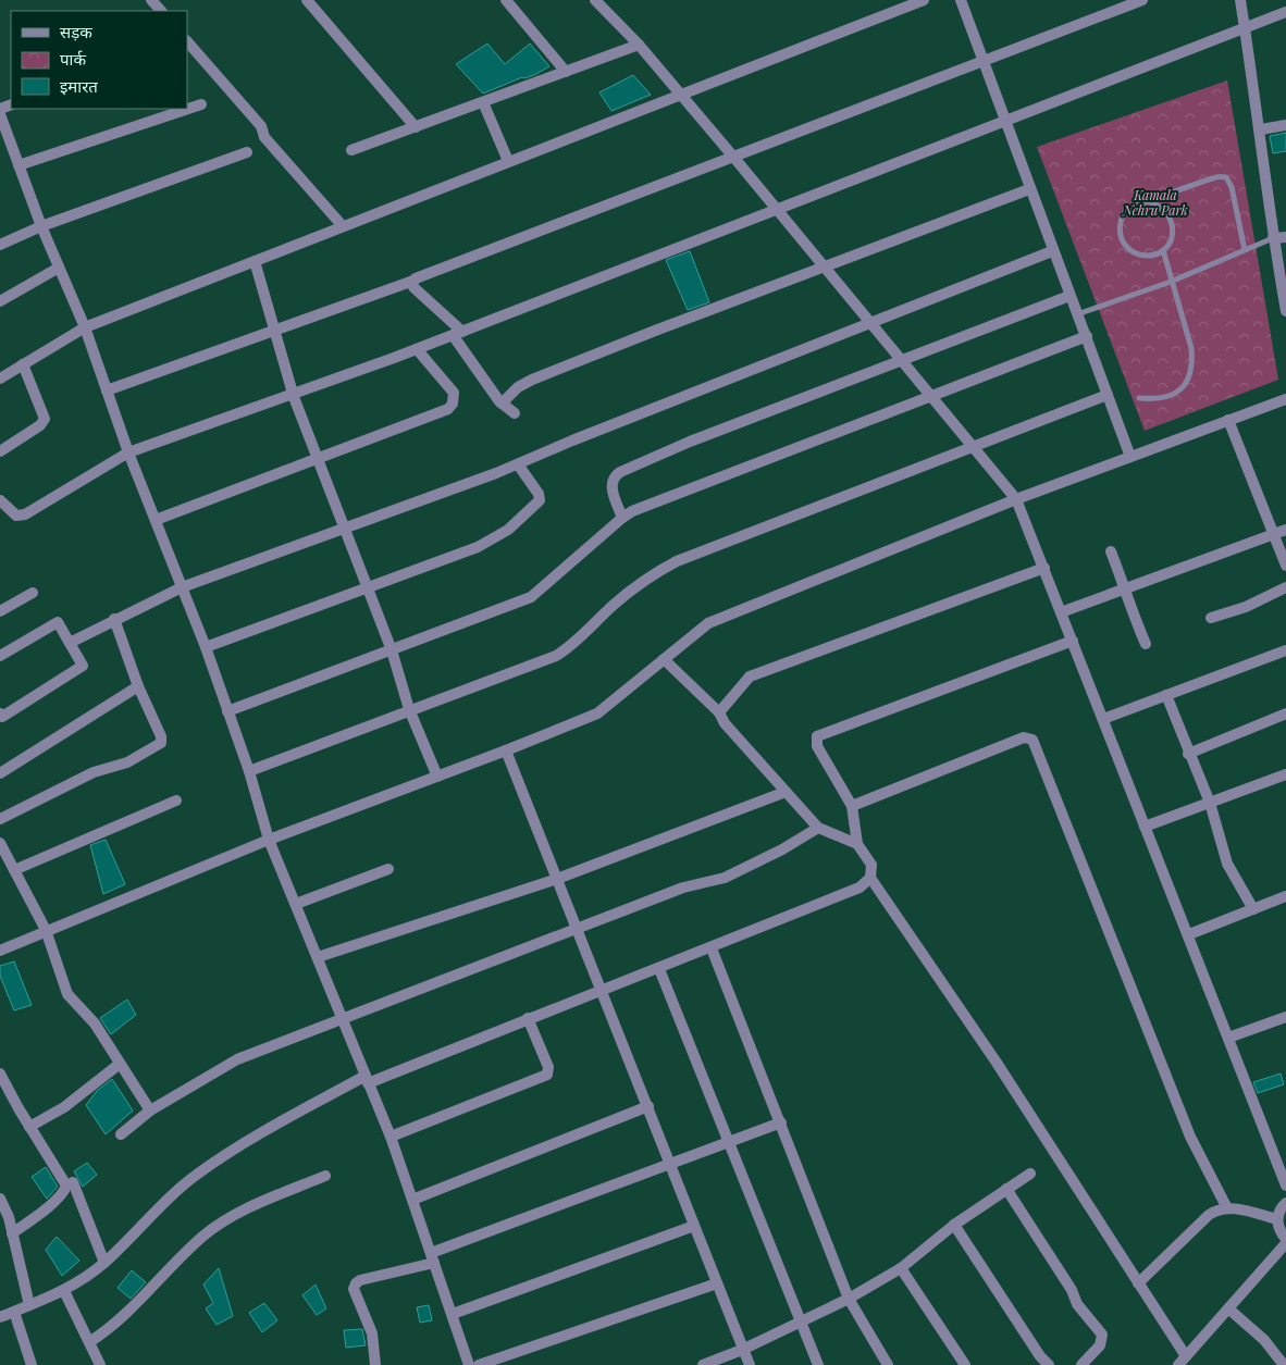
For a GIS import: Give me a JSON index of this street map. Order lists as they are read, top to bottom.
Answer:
{
  "parks": ["Kamala Nehru Park"],
  "legend": ["सड़क", "पार्क", "इमारत"]
}
